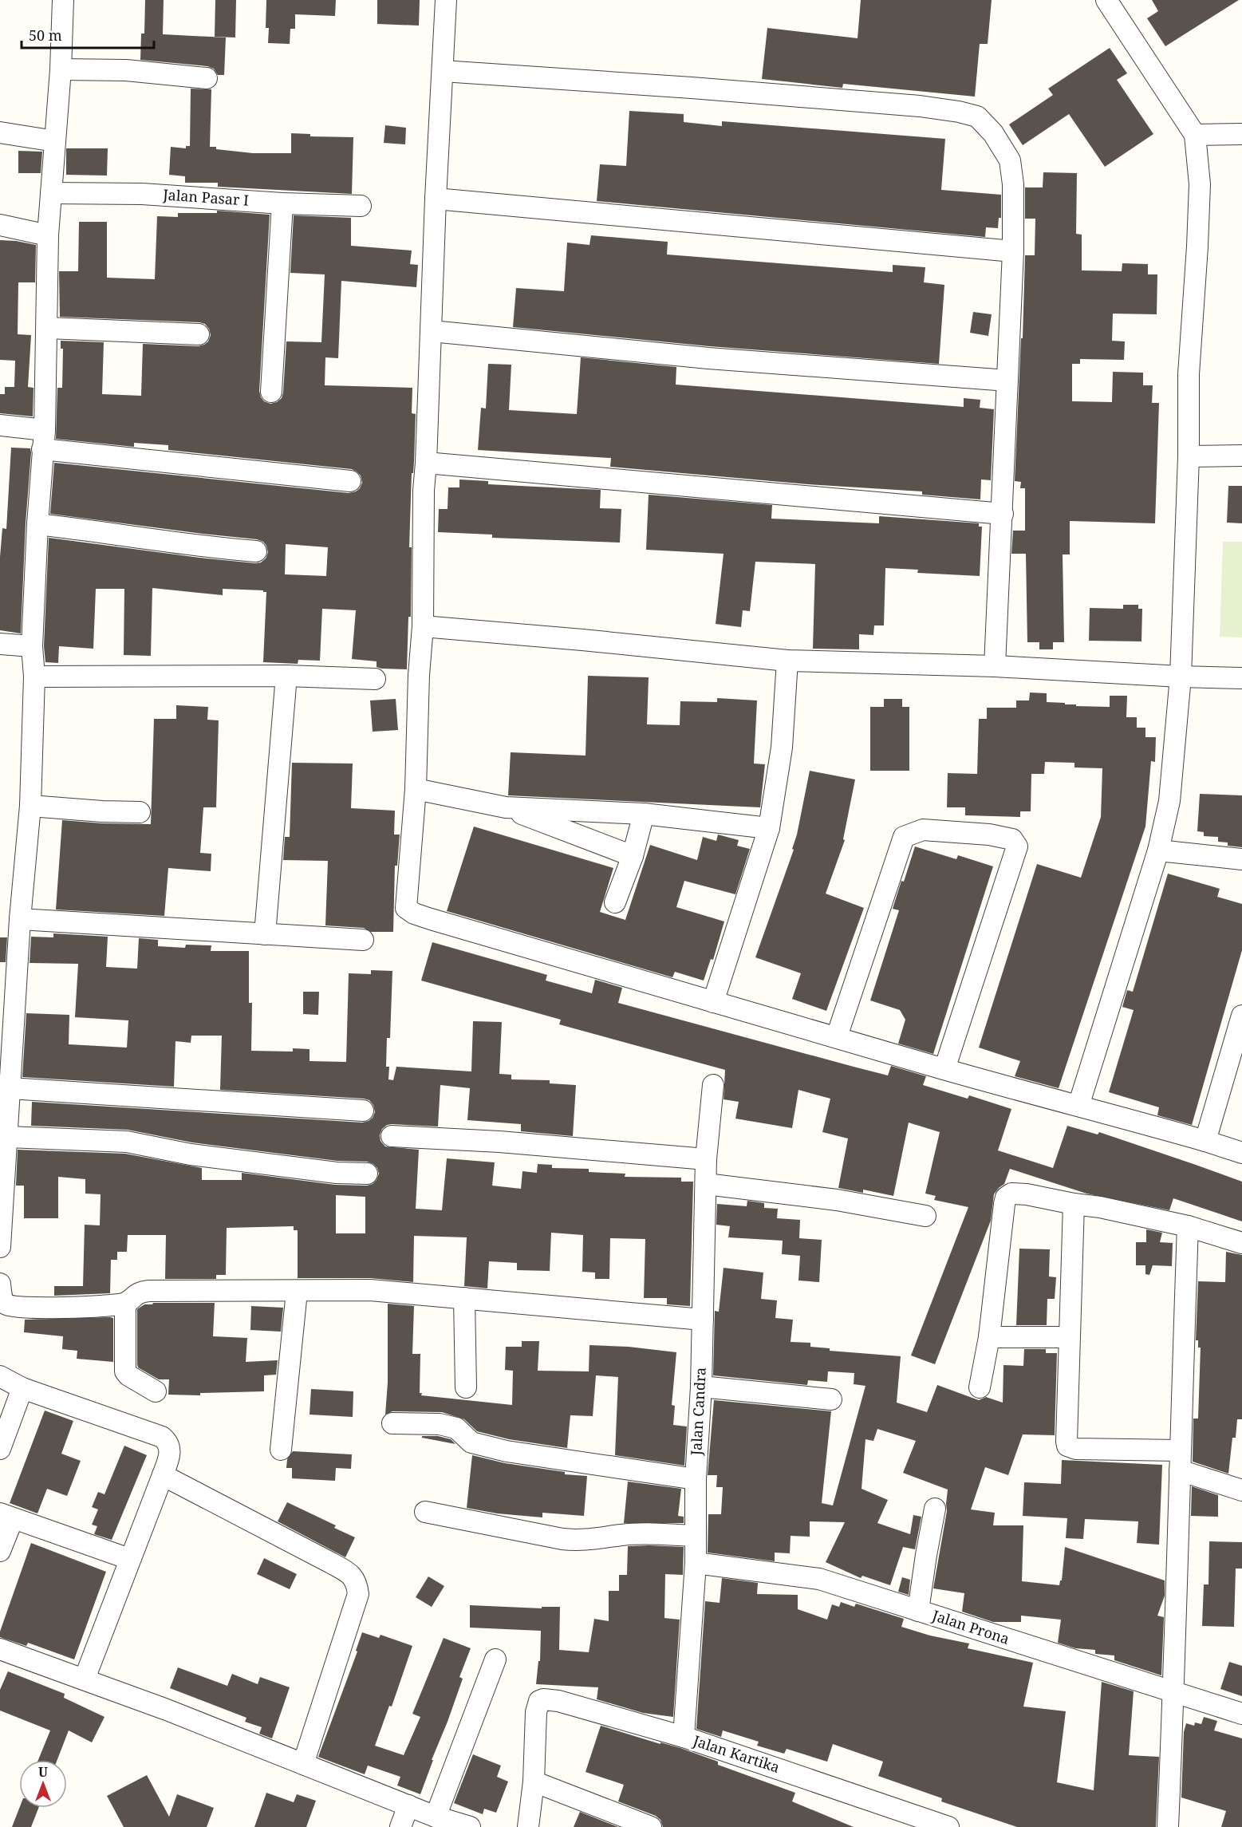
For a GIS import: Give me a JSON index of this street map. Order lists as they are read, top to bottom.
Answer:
{
  "streets": {
    "street": [
      "Jalan Pasar I",
      "Jalan Candra",
      "Jalan Prona",
      "Jalan Kartika"
    ]
  },
  "crossings": [
    ["Jalan Candra", "Jalan Prona"],
    ["Jalan Candra", "Jalan Kartika"]
  ],
  "scale_bar": "50 m",
  "north": "top"
}
